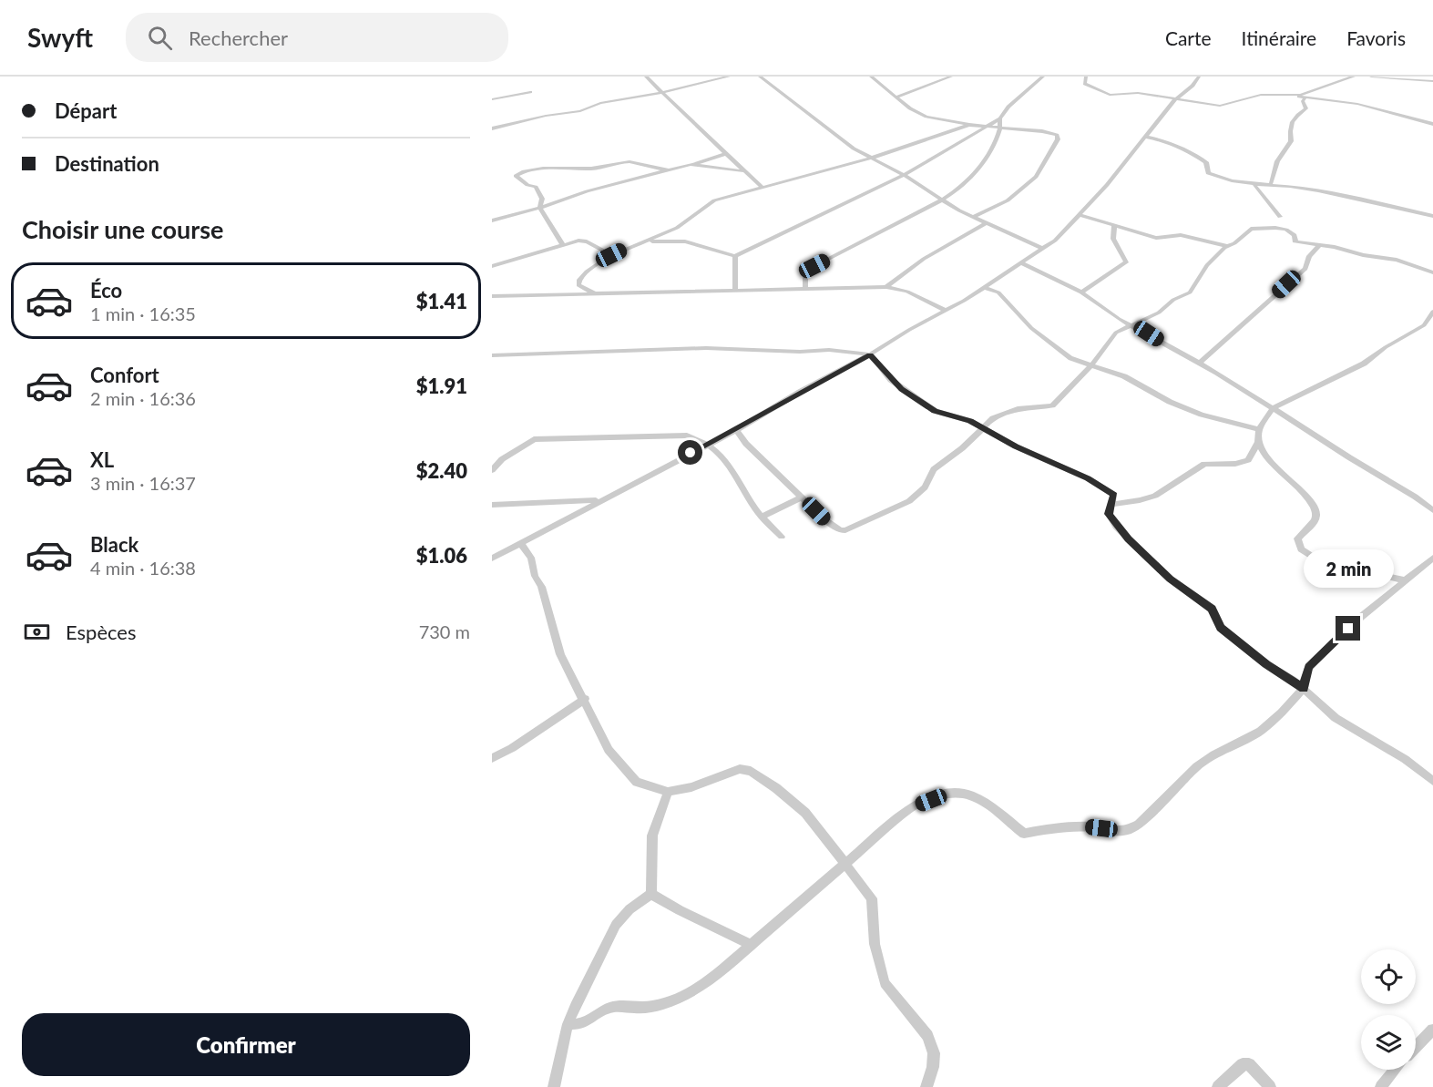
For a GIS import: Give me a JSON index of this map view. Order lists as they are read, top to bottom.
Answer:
{
  "page": {
    "header": "Swyft",
    "search": "Rechercher",
    "nav": ["Carte", "Itinéraire", "Favoris"],
    "banner": ["Départ", "Destination"],
    "heading": "Choisir une course",
    "list": [
      {
        "name": "Éco",
        "note": "1 min · 16:35",
        "value": "$1.41"
      },
      {
        "name": "Confort",
        "note": "2 min · 16:36",
        "value": "$1.91"
      },
      {
        "name": "XL",
        "note": "3 min · 16:37",
        "value": "$2.40"
      },
      {
        "name": "Black",
        "note": "4 min · 16:38",
        "value": "$1.06"
      }
    ],
    "bubble": "2 min",
    "pay": ["Espèces", "730 m"],
    "buttons": "Confirmer"
  }
}
